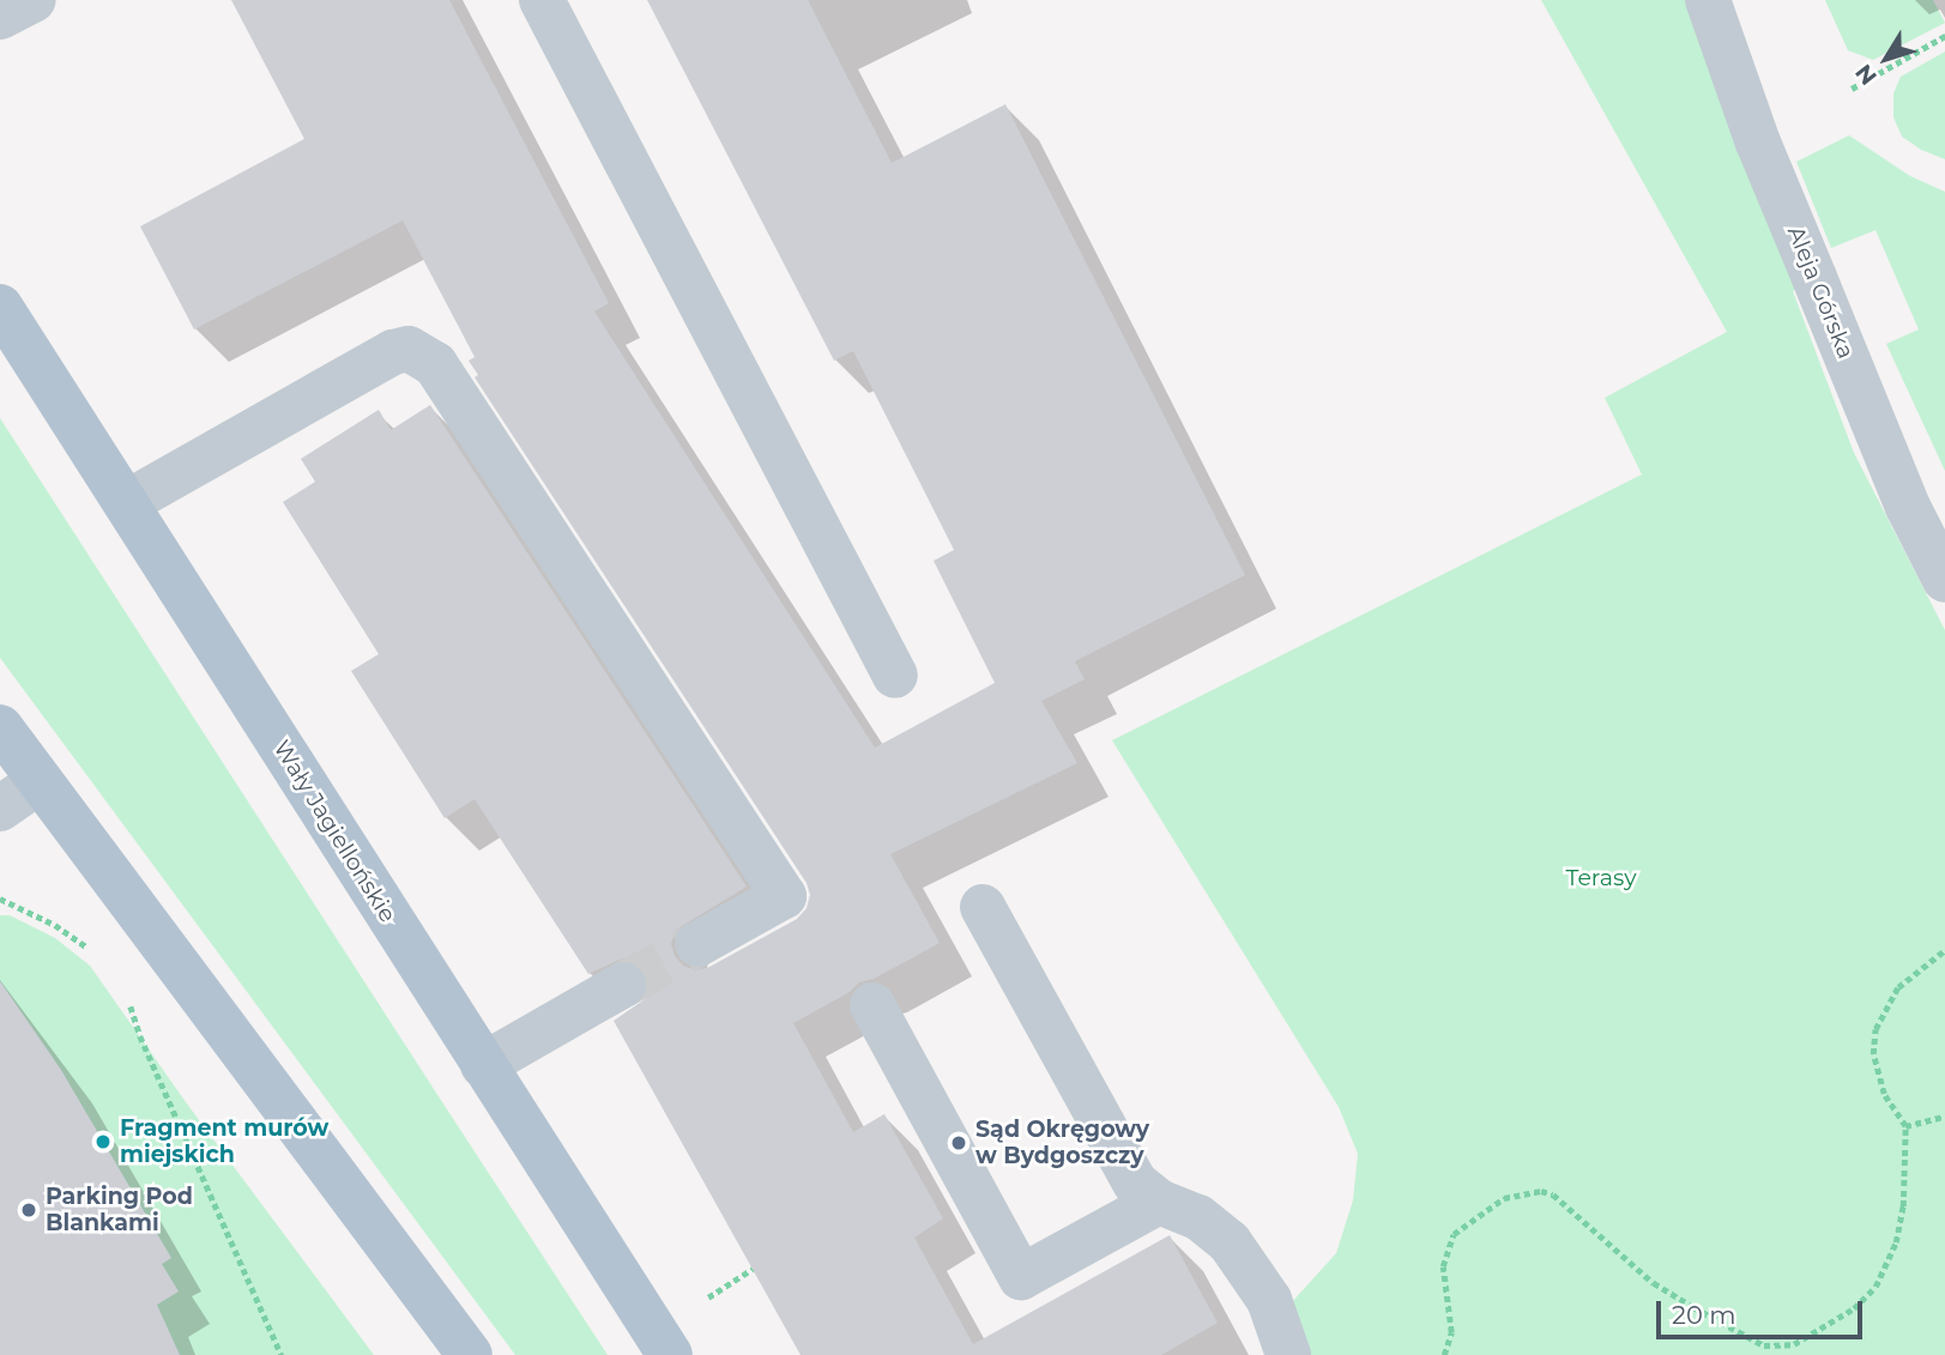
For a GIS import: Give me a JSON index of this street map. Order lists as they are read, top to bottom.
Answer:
{
  "streets": {
    "main road": ["Wały Jagiellońskie"],
    "street": ["Aleja Górska"]
  },
  "parks": ["Terasy"],
  "places": ["Fragment murów miejskich", "Sąd Okręgowy w Bydgoszczy", "Parking Pod Blankami"],
  "scale_bar": "20 m",
  "north": "bottom left"
}
